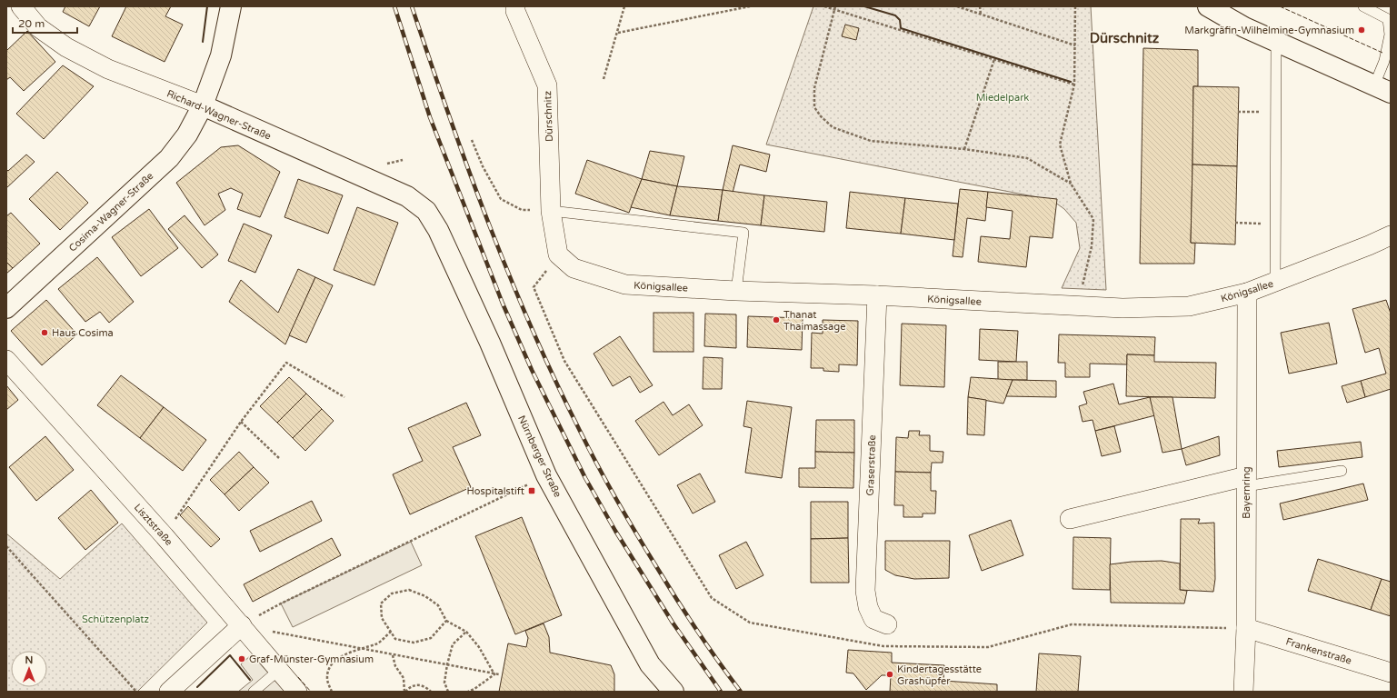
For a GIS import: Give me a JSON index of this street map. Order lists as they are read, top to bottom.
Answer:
{
  "streets": {
    "main road": ["Richard-Wagner-Straße", "Cosima-Wagner-Straße", "Nürnberger Straße"],
    "street": [
      "Dürschnitz",
      "Königsallee",
      "Graserstraße",
      "Bayernring",
      "Lisztstraße",
      "Frankenstraße"
    ]
  },
  "crossings": [
    ["Richard-Wagner-Straße", "Cosima-Wagner-Straße"],
    ["Richard-Wagner-Straße", "Nürnberger Straße"],
    ["Königsallee", "Graserstraße"],
    ["Königsallee", "Bayernring"],
    ["Bayernring", "Frankenstraße"]
  ],
  "districts": ["Dürschnitz"],
  "parks": ["Miedelpark", "Schützenplatz"],
  "places": {
    "other": [
      "Markgräfin-Wilhelmine-Gymnasium",
      "Thanat Thaimassage",
      "Haus Cosima",
      "Graf-Münster-Gymnasium",
      "Kindertagesstätte Grashüpfer"
    ],
    "transit": ["Hospitalstift"]
  },
  "scale_bar": "20 m",
  "north": "top"
}
